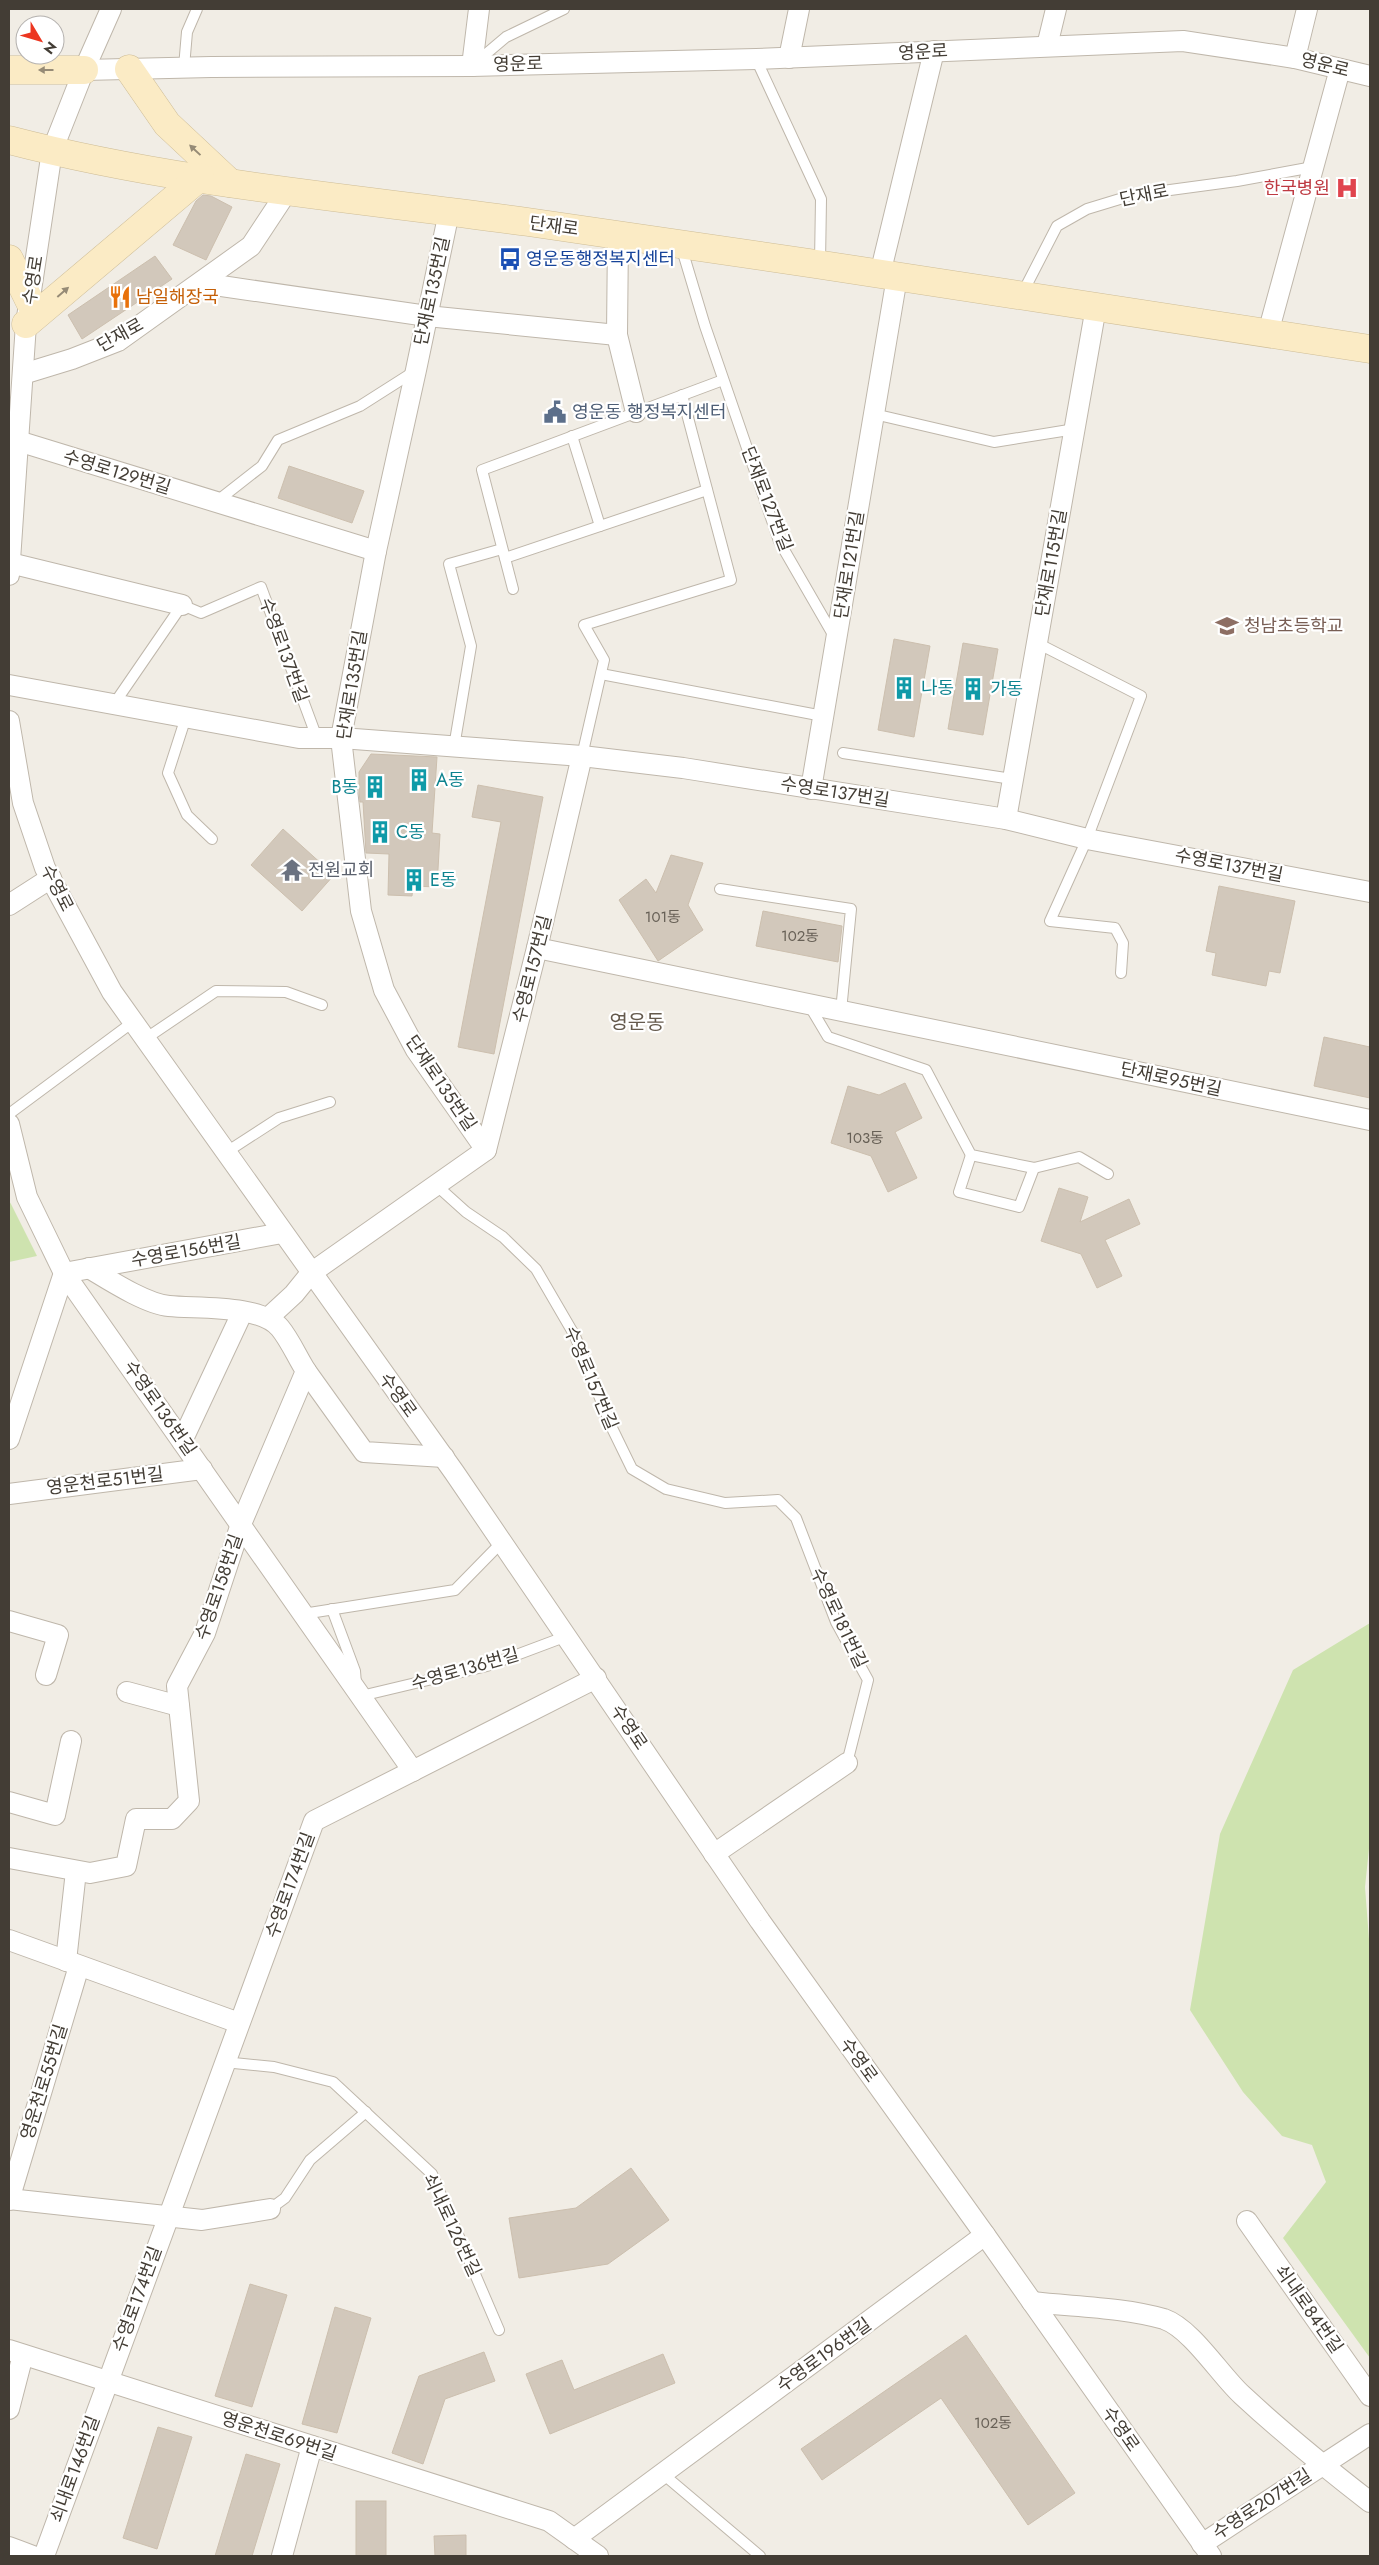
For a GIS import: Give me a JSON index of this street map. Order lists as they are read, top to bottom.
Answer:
{
  "streets": {
    "street": [
      "영운로",
      "단재로",
      "수영로",
      "단재로135번길",
      "수영로129번길",
      "단재로115번길",
      "단재로121번길",
      "수영로137번길",
      "수영로157번길",
      "단재로95번길",
      "수영로156번길",
      "수영로136번길",
      "영운천로51번길",
      "수영로158번길",
      "수영로181번길",
      "수영로174번길",
      "영운천로55번길",
      "쇠내로84번길",
      "수영로196번길",
      "영운천로69번길",
      "쇠내로146번길",
      "수영로207번길"
    ],
    "lane": ["단재로127번길", "쇠내로126번길"]
  },
  "crossings": [
    ["영운로", "수영로"],
    ["단재로", "수영로"],
    ["단재로", "단재로135번길"],
    ["단재로", "단재로127번길"],
    ["단재로", "단재로115번길"],
    ["단재로", "단재로121번길"],
    ["수영로", "수영로129번길"],
    ["수영로", "수영로137번길"],
    ["수영로", "수영로156번길"],
    ["수영로", "수영로136번길"],
    ["수영로", "수영로181번길"],
    ["수영로", "수영로174번길"],
    ["수영로", "수영로196번길"],
    ["수영로", "수영로207번길"],
    ["단재로135번길", "수영로129번길"],
    ["단재로135번길", "수영로137번길"],
    ["단재로135번길", "수영로157번길"],
    ["단재로127번길", "단재로121번길"],
    ["단재로115번길", "수영로137번길"],
    ["단재로121번길", "수영로137번길"],
    ["수영로137번길", "수영로157번길"],
    ["수영로157번길", "단재로95번길"],
    ["수영로157번길", "수영로181번길"],
    ["수영로156번길", "수영로136번길"],
    ["수영로136번길", "영운천로51번길"],
    ["수영로136번길", "수영로158번길"],
    ["수영로136번길", "수영로174번길"],
    ["수영로158번길", "영운천로55번길"],
    ["수영로174번길", "쇠내로126번길"],
    ["수영로174번길", "영운천로69번길"],
    ["수영로174번길", "쇠내로146번길"],
    ["수영로196번길", "영운천로69번길"],
    ["영운천로69번길", "쇠내로146번길"]
  ],
  "districts": ["영운동"],
  "places": {
    "hospital": ["한국병원"],
    "bus stop": ["영운동행정복지센터"],
    "restaurant": ["남일해장국"],
    "public building": ["영운동 행정복지센터"],
    "school or university": ["청남초등학교"],
    "building": [
      "나동",
      "가동",
      "A동",
      "B동",
      "C동",
      "E동"
    ],
    "temple": ["전원교회"]
  },
  "house_numbers": [
    "101동",
    "102동",
    "103동",
    "102동"
  ],
  "north": "bottom right"
}
